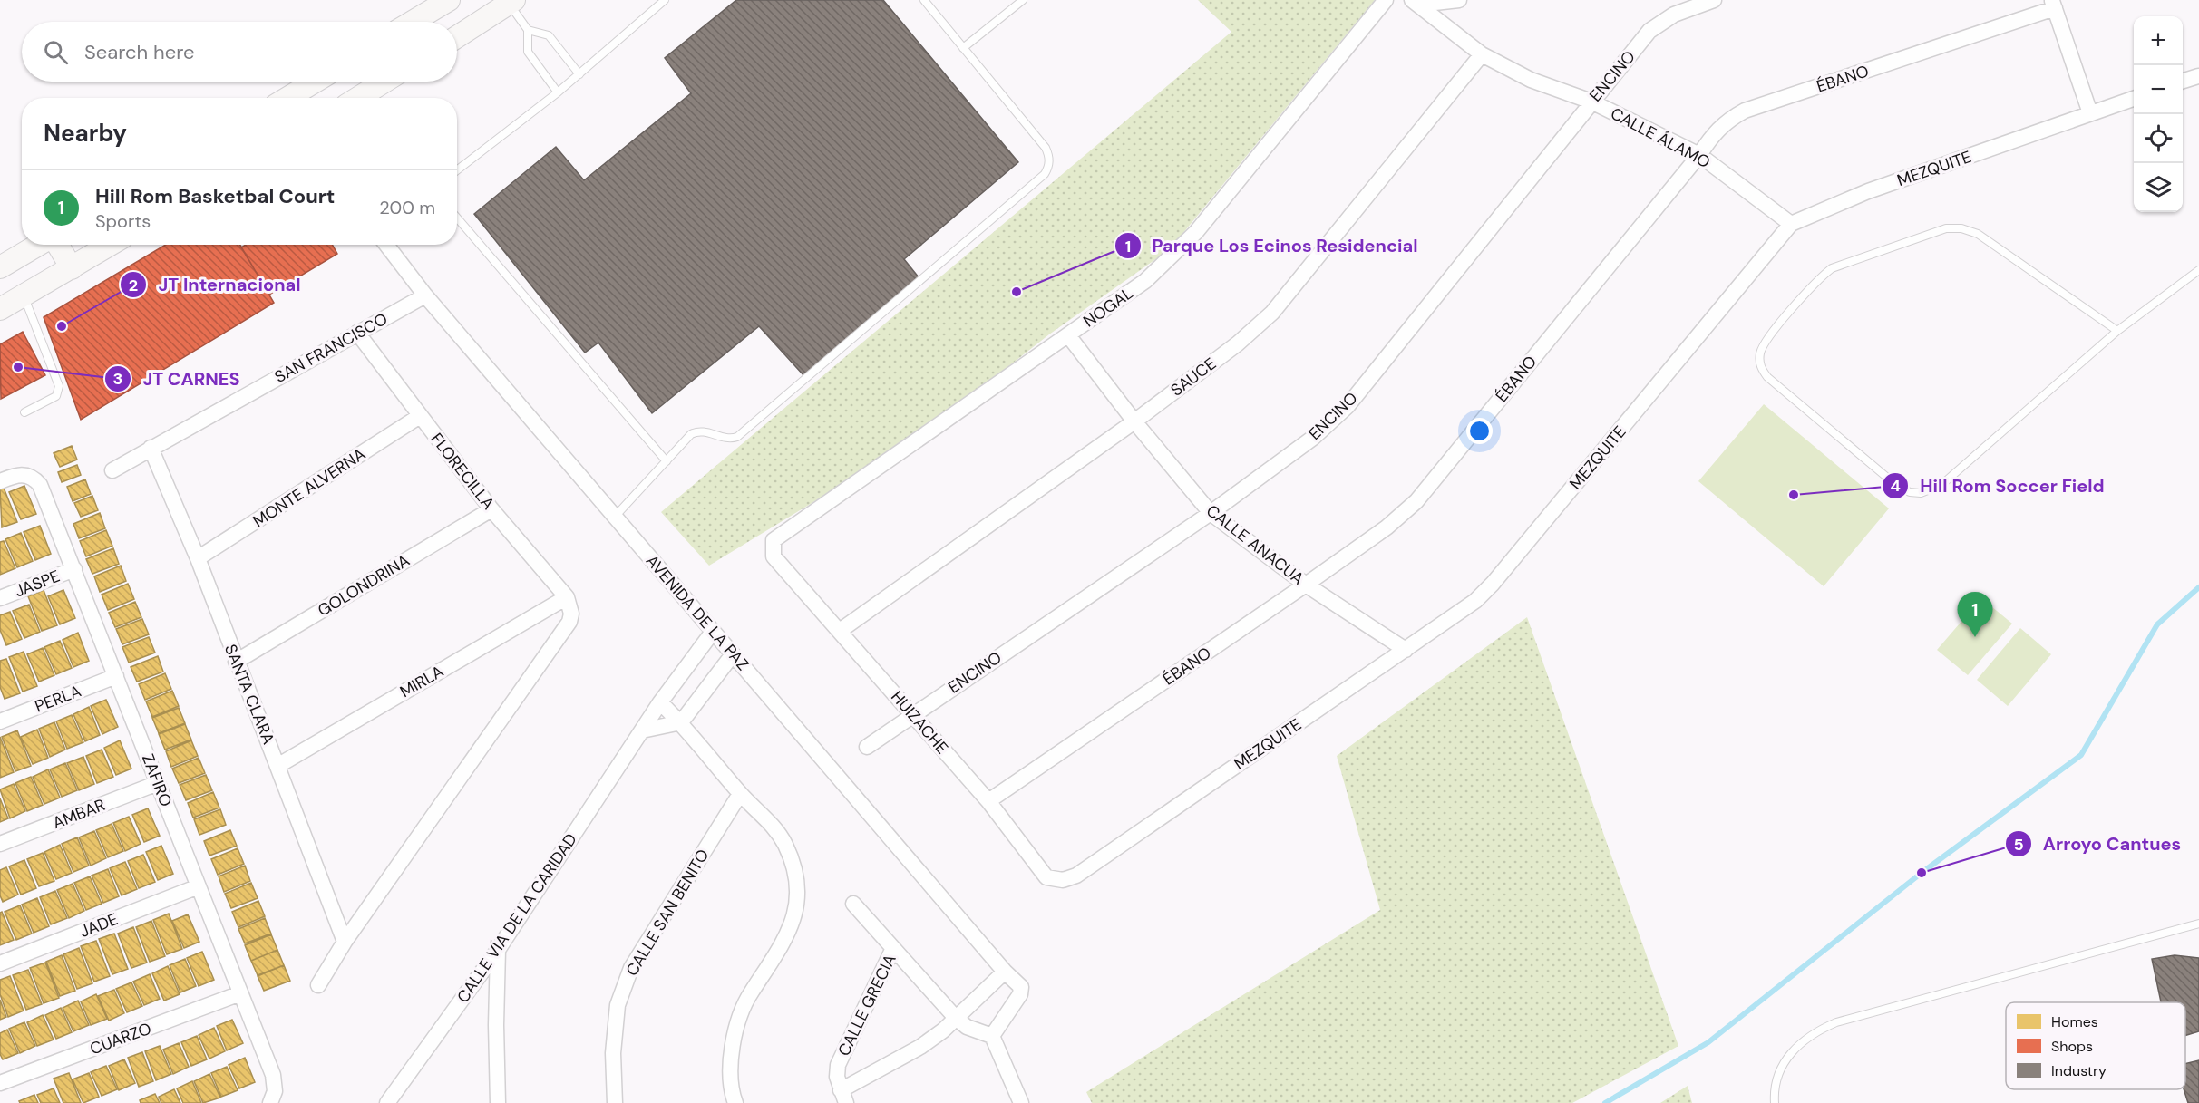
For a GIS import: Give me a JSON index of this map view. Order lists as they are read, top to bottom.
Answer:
{
  "streets": {
    "street": [
      "ENCINO",
      "ÉBANO",
      "CALLE ÁLAMO",
      "MEZQUITE",
      "NOGAL",
      "SAN FRANCISCO",
      "SAUCE",
      "FLORECILLA",
      "MONTE ALVERNA",
      "CALLE ANACUA",
      "JASPE",
      "GOLONDRINA",
      "AVENIDA DE LA PAZ",
      "MIRLA",
      "SANTA CLARA",
      "PERLA",
      "HUIZACHE",
      "ZAFIRO",
      "AMBAR",
      "CALLE SAN BENITO",
      "CALLE VÍA DE LA CARIDAD",
      "JADE",
      "CALLE GRECIA",
      "CUARZO"
    ]
  },
  "crossings": [
    ["ENCINO", "CALLE ÁLAMO"],
    ["ENCINO", "CALLE ANACUA"],
    ["ENCINO", "HUIZACHE"],
    ["ÉBANO", "CALLE ÁLAMO"],
    ["ÉBANO", "CALLE ANACUA"],
    ["ÉBANO", "HUIZACHE"],
    ["CALLE ÁLAMO", "MEZQUITE"],
    ["CALLE ÁLAMO", "SAUCE"],
    ["MEZQUITE", "CALLE ANACUA"],
    ["MEZQUITE", "HUIZACHE"],
    ["NOGAL", "CALLE ANACUA"],
    ["NOGAL", "HUIZACHE"],
    ["SAN FRANCISCO", "FLORECILLA"],
    ["SAN FRANCISCO", "AVENIDA DE LA PAZ"],
    ["SAN FRANCISCO", "SANTA CLARA"],
    ["SAUCE", "CALLE ANACUA"],
    ["SAUCE", "HUIZACHE"],
    ["FLORECILLA", "MONTE ALVERNA"],
    ["FLORECILLA", "GOLONDRINA"],
    ["FLORECILLA", "MIRLA"],
    ["MONTE ALVERNA", "SANTA CLARA"],
    ["JASPE", "ZAFIRO"],
    ["GOLONDRINA", "SANTA CLARA"],
    ["AVENIDA DE LA PAZ", "CALLE VÍA DE LA CARIDAD"],
    ["AVENIDA DE LA PAZ", "CALLE GRECIA"],
    ["MIRLA", "SANTA CLARA"],
    ["PERLA", "ZAFIRO"],
    ["ZAFIRO", "AMBAR"],
    ["ZAFIRO", "JADE"],
    ["ZAFIRO", "CUARZO"]
  ],
  "places": [
    "Parque Los Ecinos Residencial",
    "JT Internacional",
    "JT CARNES",
    "Hill Rom Soccer Field",
    "Arroyo Cantues"
  ],
  "legend": ["Homes", "Shops", "Industry"],
  "page": {
    "map_buttons": ["+", "−"],
    "search": "Search here",
    "heading": "Nearby",
    "list": [
      {
        "mark": "1",
        "name": "Hill Rom Basketbal Court",
        "note": "Sports",
        "value": "200 m"
      }
    ],
    "pins": "1"
  }
}
